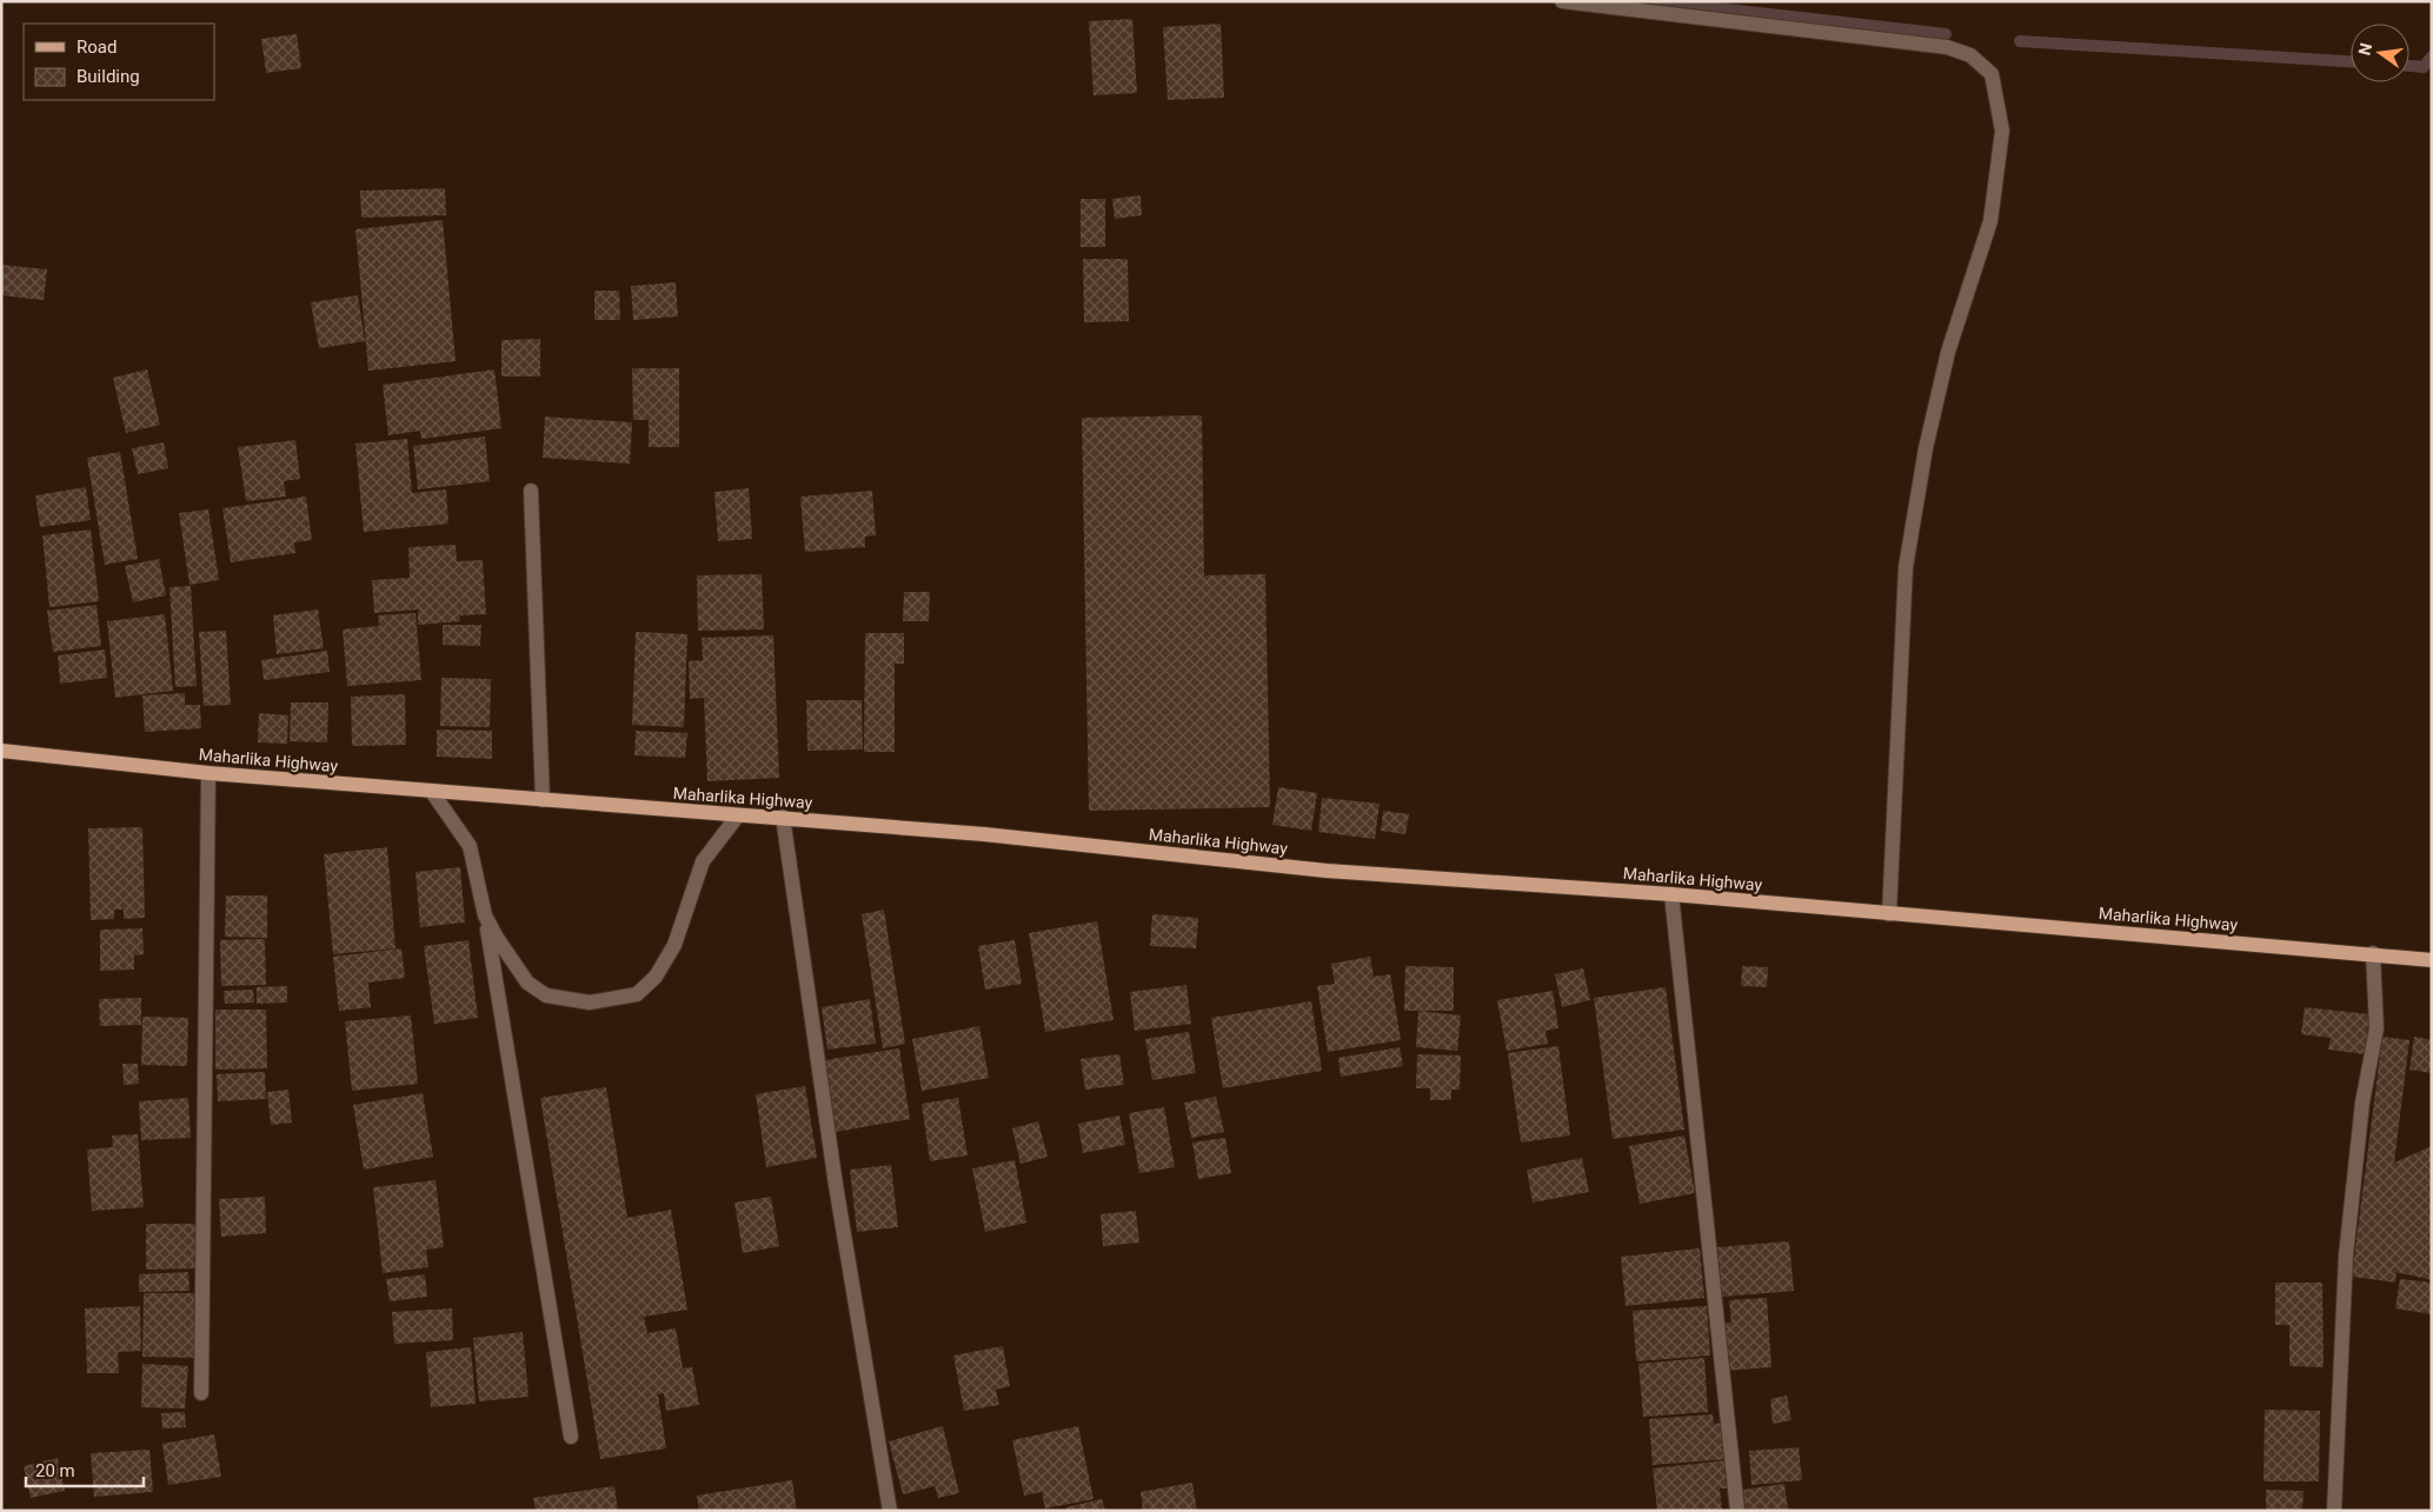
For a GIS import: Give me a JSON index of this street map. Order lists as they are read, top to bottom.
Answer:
{
  "streets": {
    "main road": ["Maharlika Highway"]
  },
  "legend": ["Road", "Building"],
  "scale_bar": "20 m",
  "north": "left"
}
